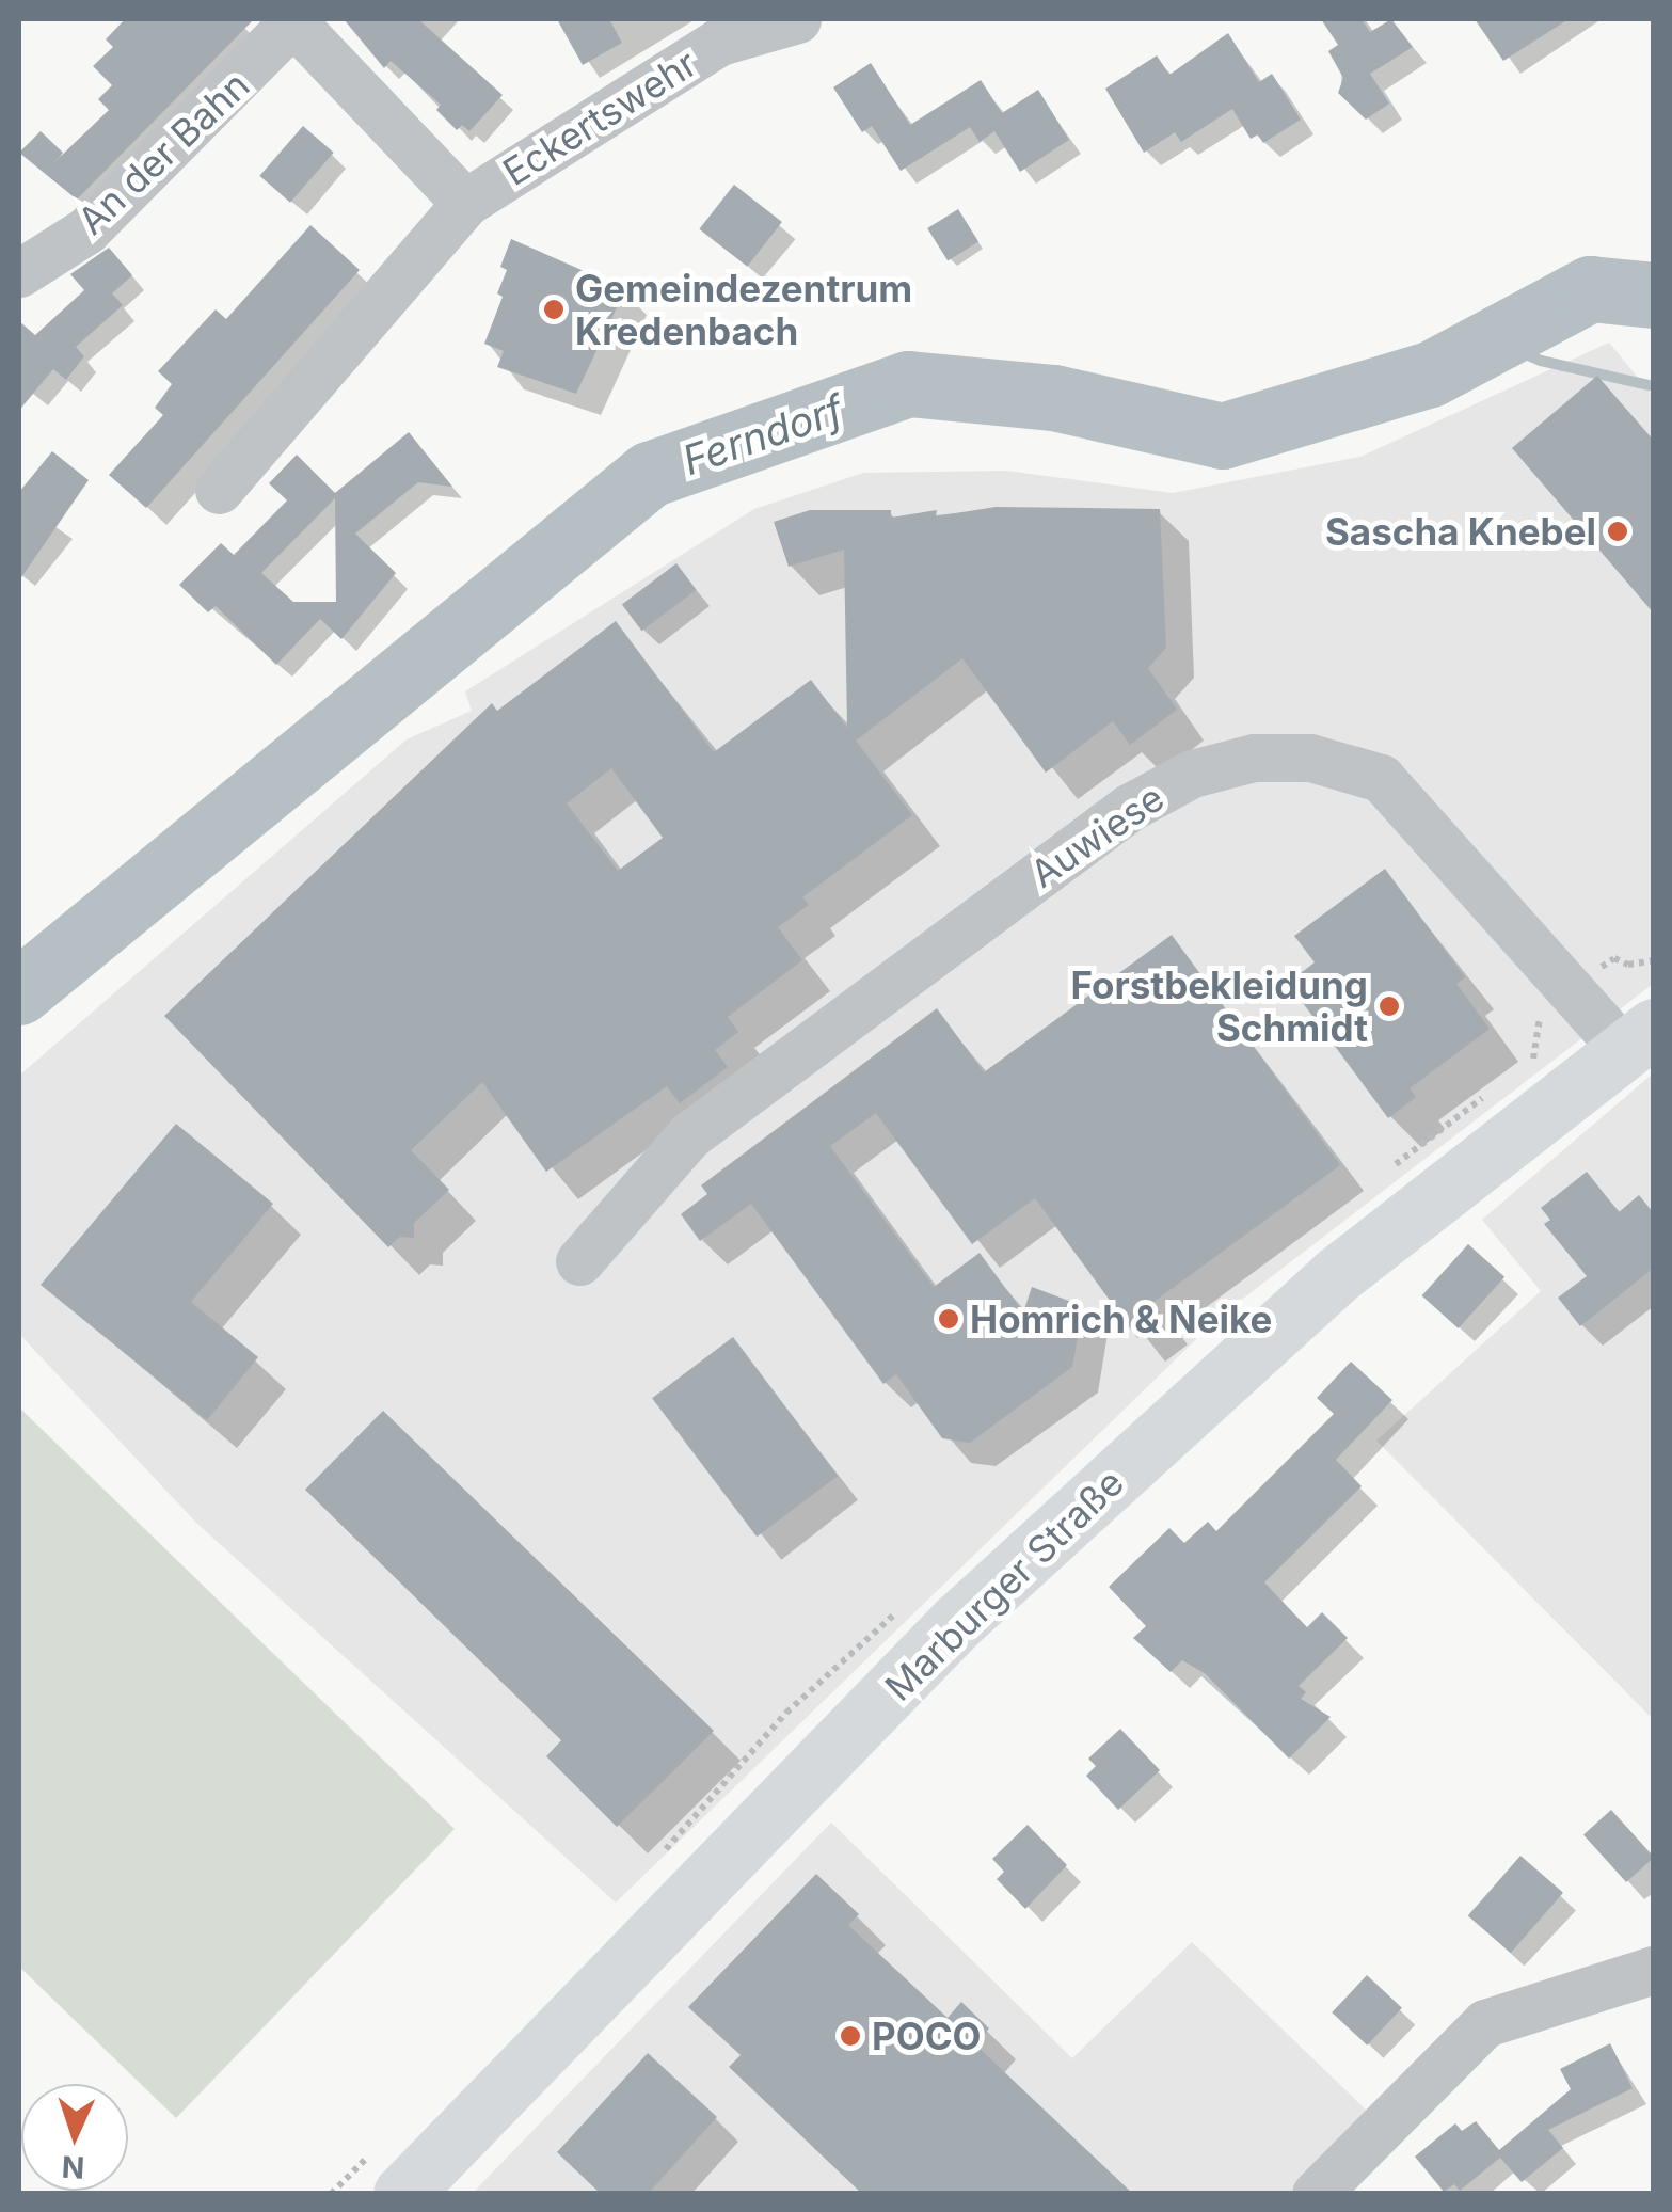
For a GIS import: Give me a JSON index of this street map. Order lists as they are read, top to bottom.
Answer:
{
  "streets": {
    "main road": ["Marburger Straße"],
    "street": ["Eckertswehr", "An der Bahn", "Auwiese"]
  },
  "crossings": [
    ["Eckertswehr", "An der Bahn"],
    ["Auwiese", "Marburger Straße"]
  ],
  "water": ["Ferndorf"],
  "places": [
    "Gemeindezentrum Kredenbach",
    "Sascha Knebel",
    "Forstbekleidung Schmidt",
    "Homrich & Neike",
    "POCO"
  ],
  "north": "bottom"
}
